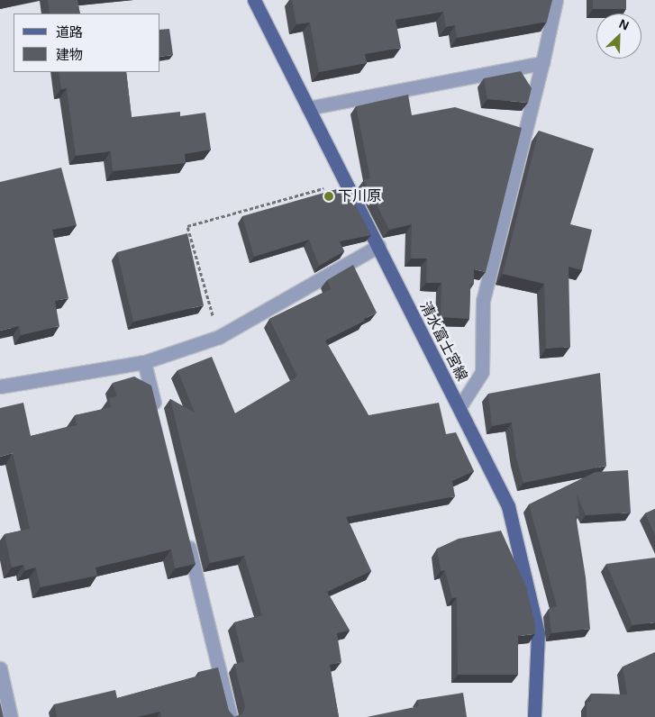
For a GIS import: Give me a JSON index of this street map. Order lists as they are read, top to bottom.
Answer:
{
  "streets": {
    "main road": ["清水富士宮線"]
  },
  "places": ["下川原"],
  "legend": ["道路", "建物"],
  "north": "top right"
}
